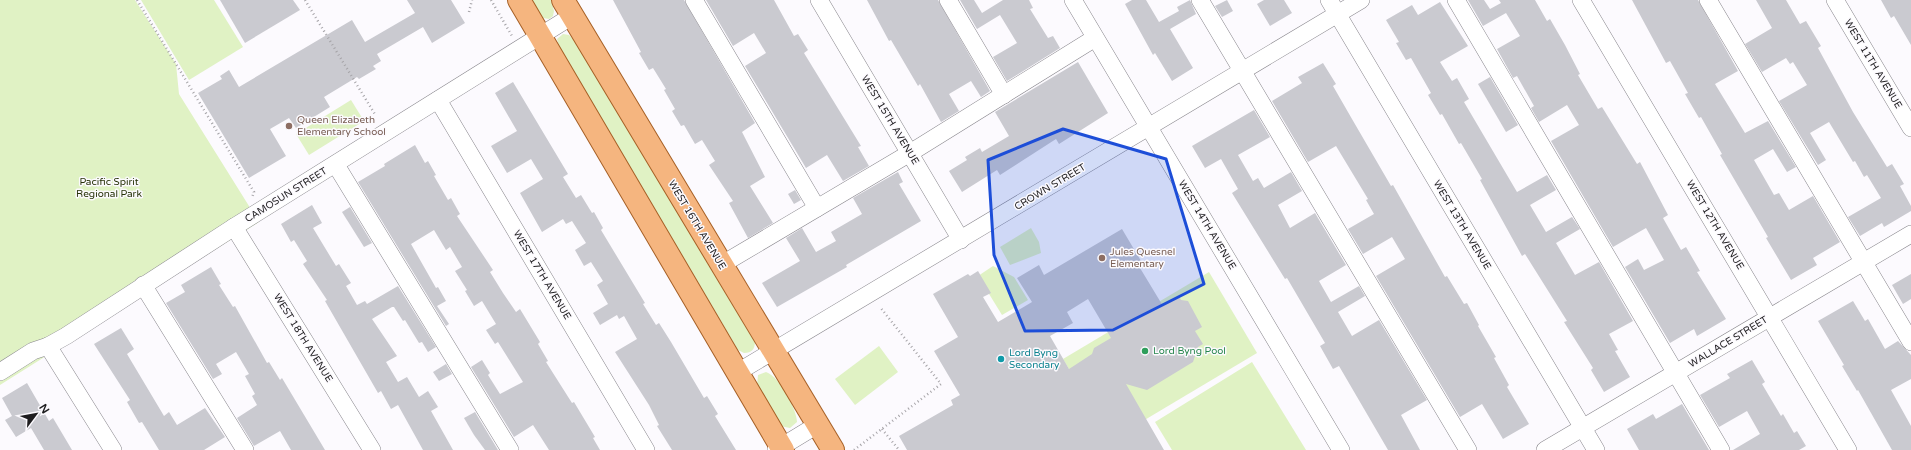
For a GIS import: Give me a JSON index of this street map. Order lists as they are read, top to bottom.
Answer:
{
  "streets": {
    "main road": ["WEST 16TH AVENUE"],
    "street": [
      "WEST 11TH AVENUE",
      "WEST 15TH AVENUE",
      "CROWN STREET",
      "CAMOSUN STREET",
      "WEST 14TH AVENUE",
      "WEST 13TH AVENUE",
      "WEST 12TH AVENUE",
      "WEST 17TH AVENUE",
      "WEST 18TH AVENUE",
      "WALLACE STREET"
    ]
  },
  "crossings": [
    ["WEST 15TH AVENUE", "CROWN STREET"],
    ["CROWN STREET", "WEST 16TH AVENUE"],
    ["CROWN STREET", "WEST 14TH AVENUE"],
    ["CROWN STREET", "WEST 13TH AVENUE"],
    ["CAMOSUN STREET", "WEST 16TH AVENUE"],
    ["CAMOSUN STREET", "WEST 17TH AVENUE"],
    ["CAMOSUN STREET", "WEST 18TH AVENUE"],
    ["WEST 13TH AVENUE", "WALLACE STREET"],
    ["WEST 12TH AVENUE", "WALLACE STREET"]
  ],
  "parks": ["Pacific Spirit Regional Park"],
  "places": [
    "Queen Elizabeth Elementary School",
    "Jules Quesnel Elementary",
    "Lord Byng Pool",
    "Lord Byng Secondary"
  ],
  "north": "top right"
}
